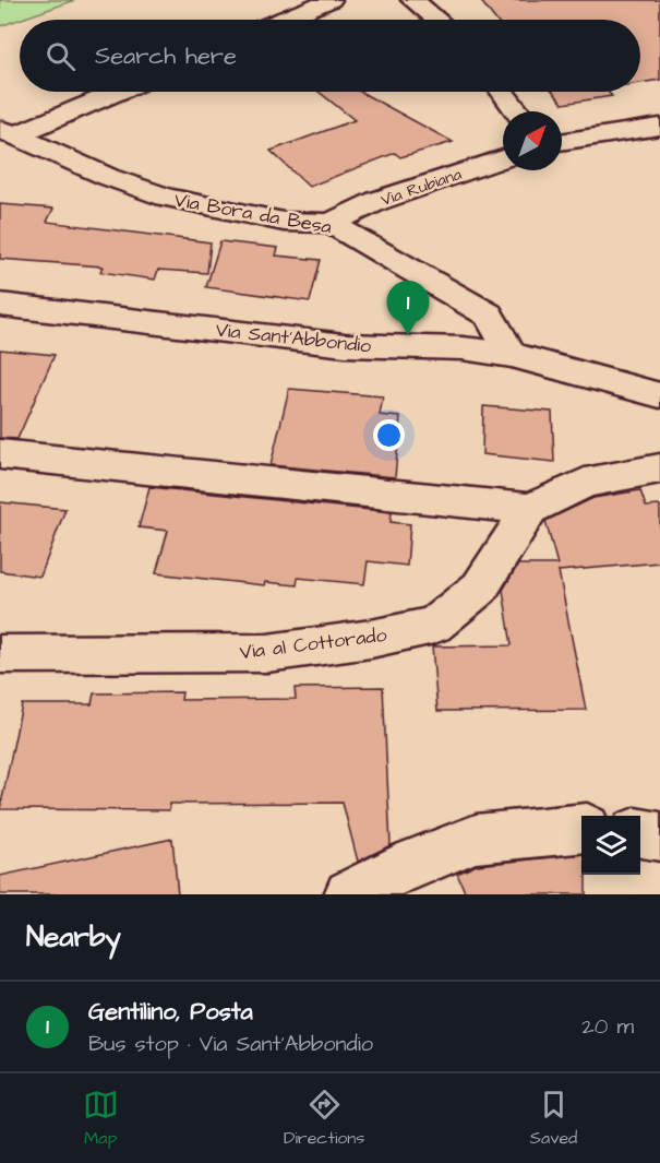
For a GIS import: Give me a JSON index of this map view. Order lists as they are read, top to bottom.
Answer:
{
  "streets": {
    "street": [
      "Via Rubiana",
      "Via Bora da Besa",
      "Via Sant'Abbondio",
      "Via al Cottorado"
    ]
  },
  "crossings": [
    ["Via Rubiana", "Via Bora da Besa"],
    ["Via Bora da Besa", "Via Sant'Abbondio"]
  ],
  "north": "top right",
  "page": {
    "search": "Search here",
    "pins": "1",
    "heading": "Nearby",
    "list": [
      {
        "mark": "1",
        "name": "Gentilino, Posta",
        "note": "Bus stop · Via Sant'Abbondio",
        "value": "20 m"
      }
    ],
    "nav": ["Map", "Directions", "Saved"]
  }
}
